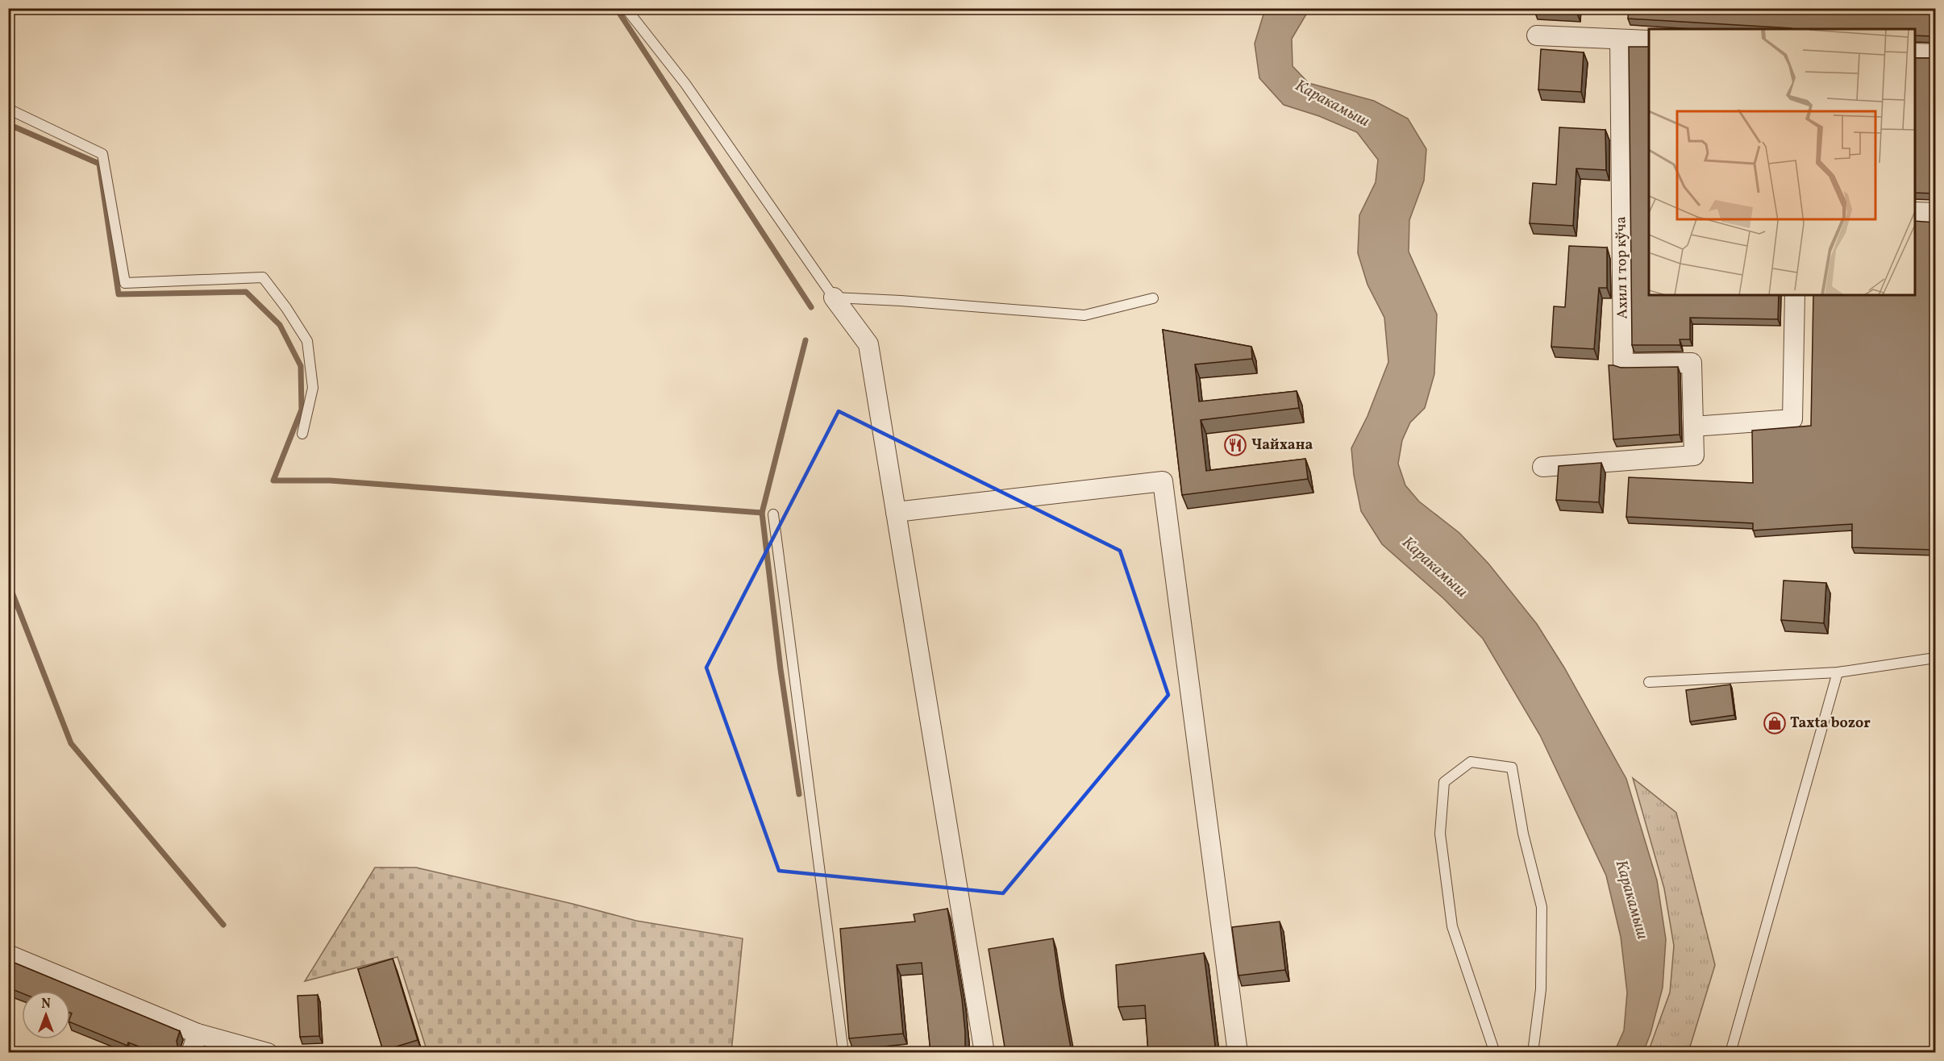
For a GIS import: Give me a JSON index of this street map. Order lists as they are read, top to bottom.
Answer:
{
  "streets": {
    "street": ["Ахил 1 тор кўча"]
  },
  "water": ["Каракамыш"],
  "places": {
    "restaurant": ["Чайхана"],
    "shop": ["Taxta bozor"]
  },
  "north": "top"
}
